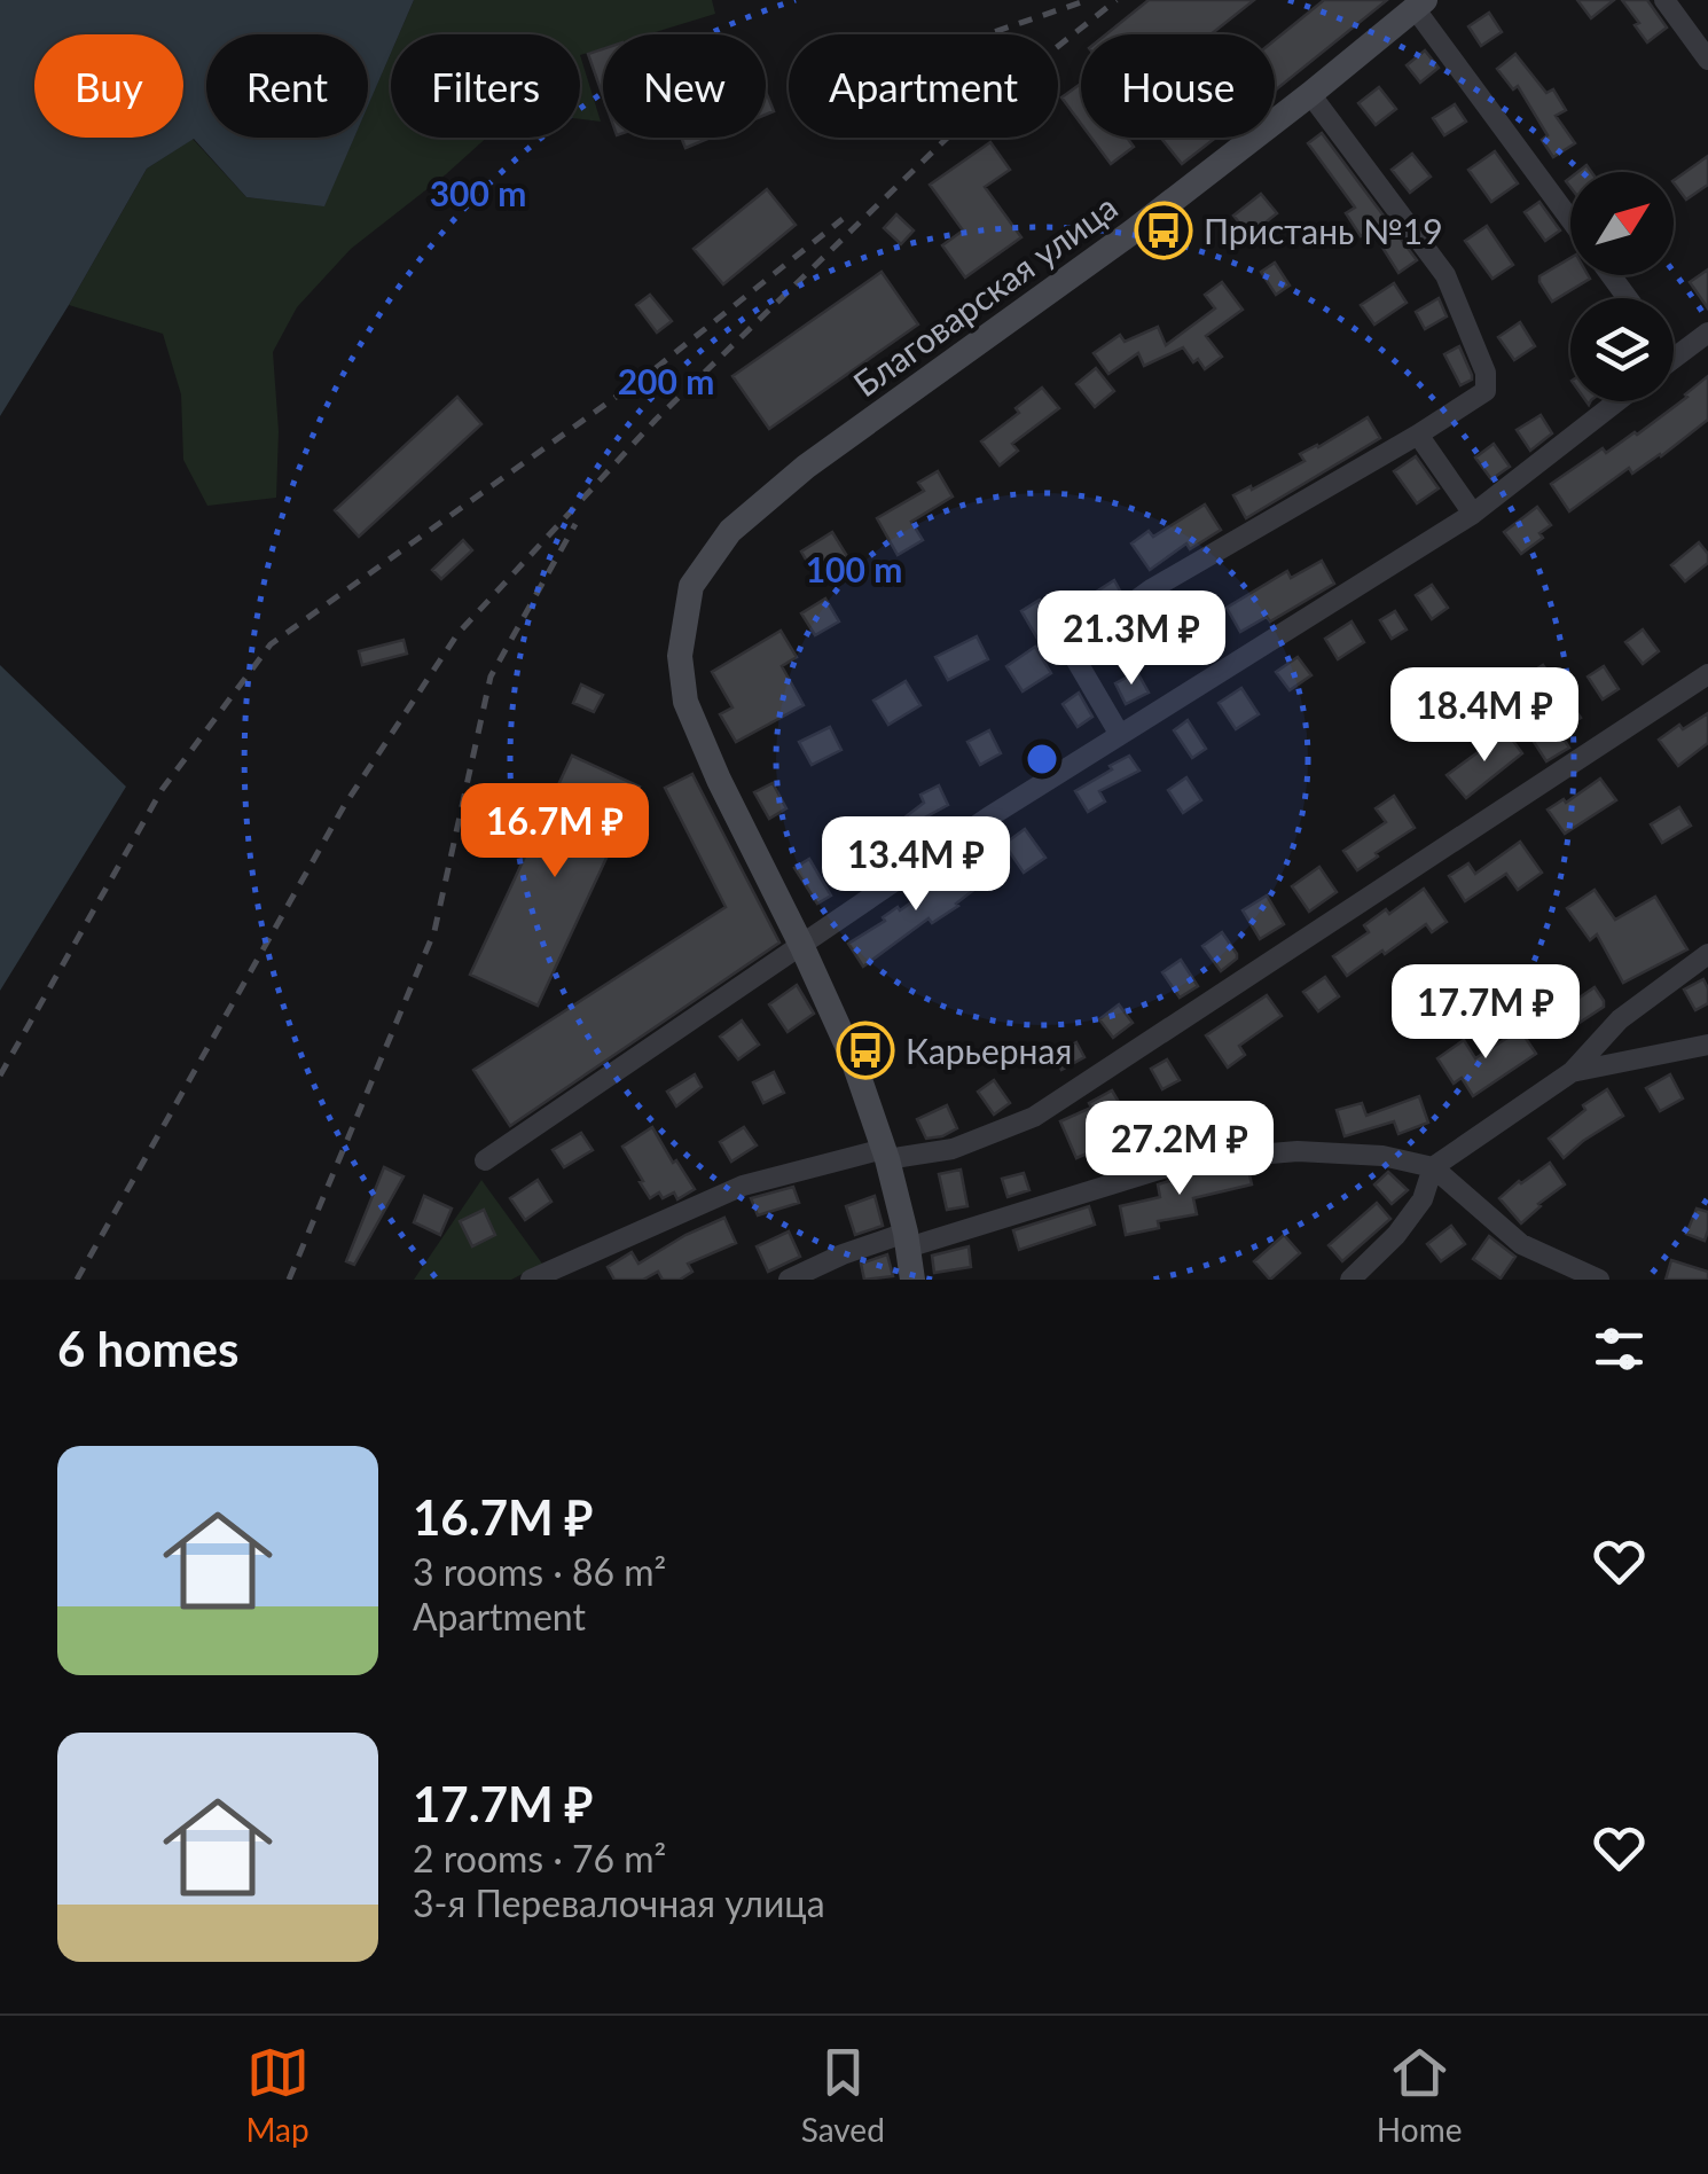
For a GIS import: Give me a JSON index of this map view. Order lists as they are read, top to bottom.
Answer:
{
  "streets": {
    "street": ["Благоварская улица"]
  },
  "places": {
    "bus stop": ["Пристань №19", "Карьерная"]
  },
  "north": "top right",
  "page": {
    "chip": [
      "Buy",
      "Rent",
      "Filters",
      "New",
      "Apartment",
      "House"
    ],
    "price": [
      "21.3M ₽",
      "18.4M ₽",
      "16.7M ₽",
      "13.4M ₽",
      "17.7M ₽",
      "27.2M ₽"
    ],
    "heading": "6 homes",
    "list": [
      {
        "name": "16.7M ₽",
        "note": "3 rooms · 86 m² · Apartment"
      },
      {
        "name": "17.7M ₽",
        "note": "2 rooms · 76 m² · 3-я Перевалочная улица"
      }
    ],
    "tabs": ["Map", "Saved", "Home"]
  },
  "rings": ["300 m", "200 m", "100 m"]
}
